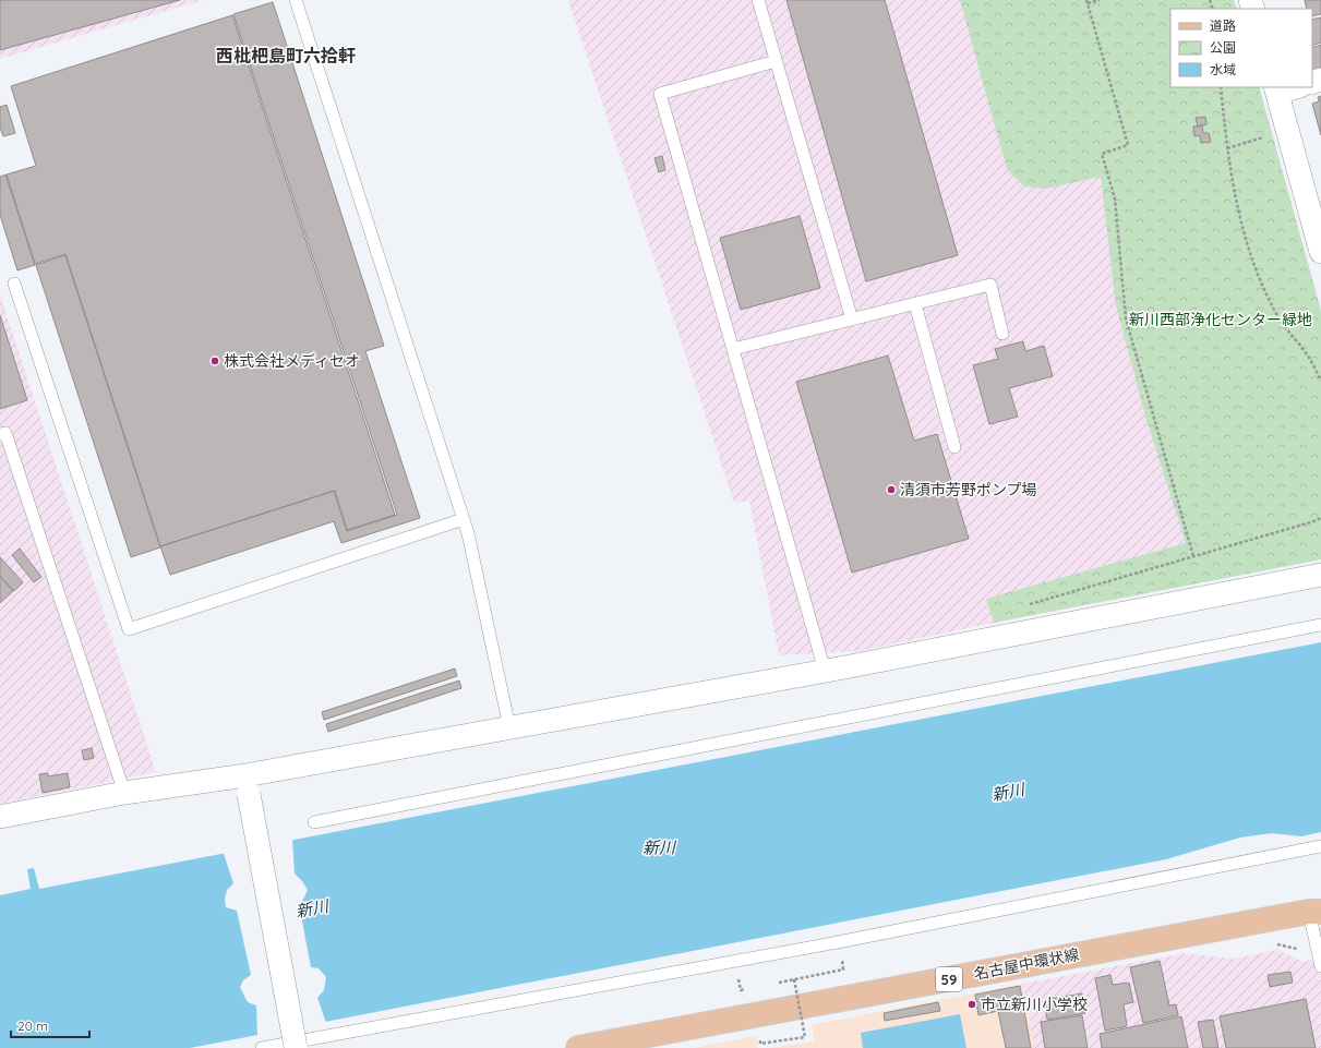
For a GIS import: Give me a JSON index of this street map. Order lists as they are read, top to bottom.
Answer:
{
  "streets": {
    "main road": ["名古屋中環状線", "59"]
  },
  "districts": ["西枇杷島町六拾軒"],
  "water": ["新川"],
  "parks": ["新川西部浄化センター緑地"],
  "places": ["株式会社メディセオ", "清須市芳野ポンプ場", "市立新川小学校"],
  "legend": ["道路", "公園", "水域"],
  "scale_bar": "20 m"
}
